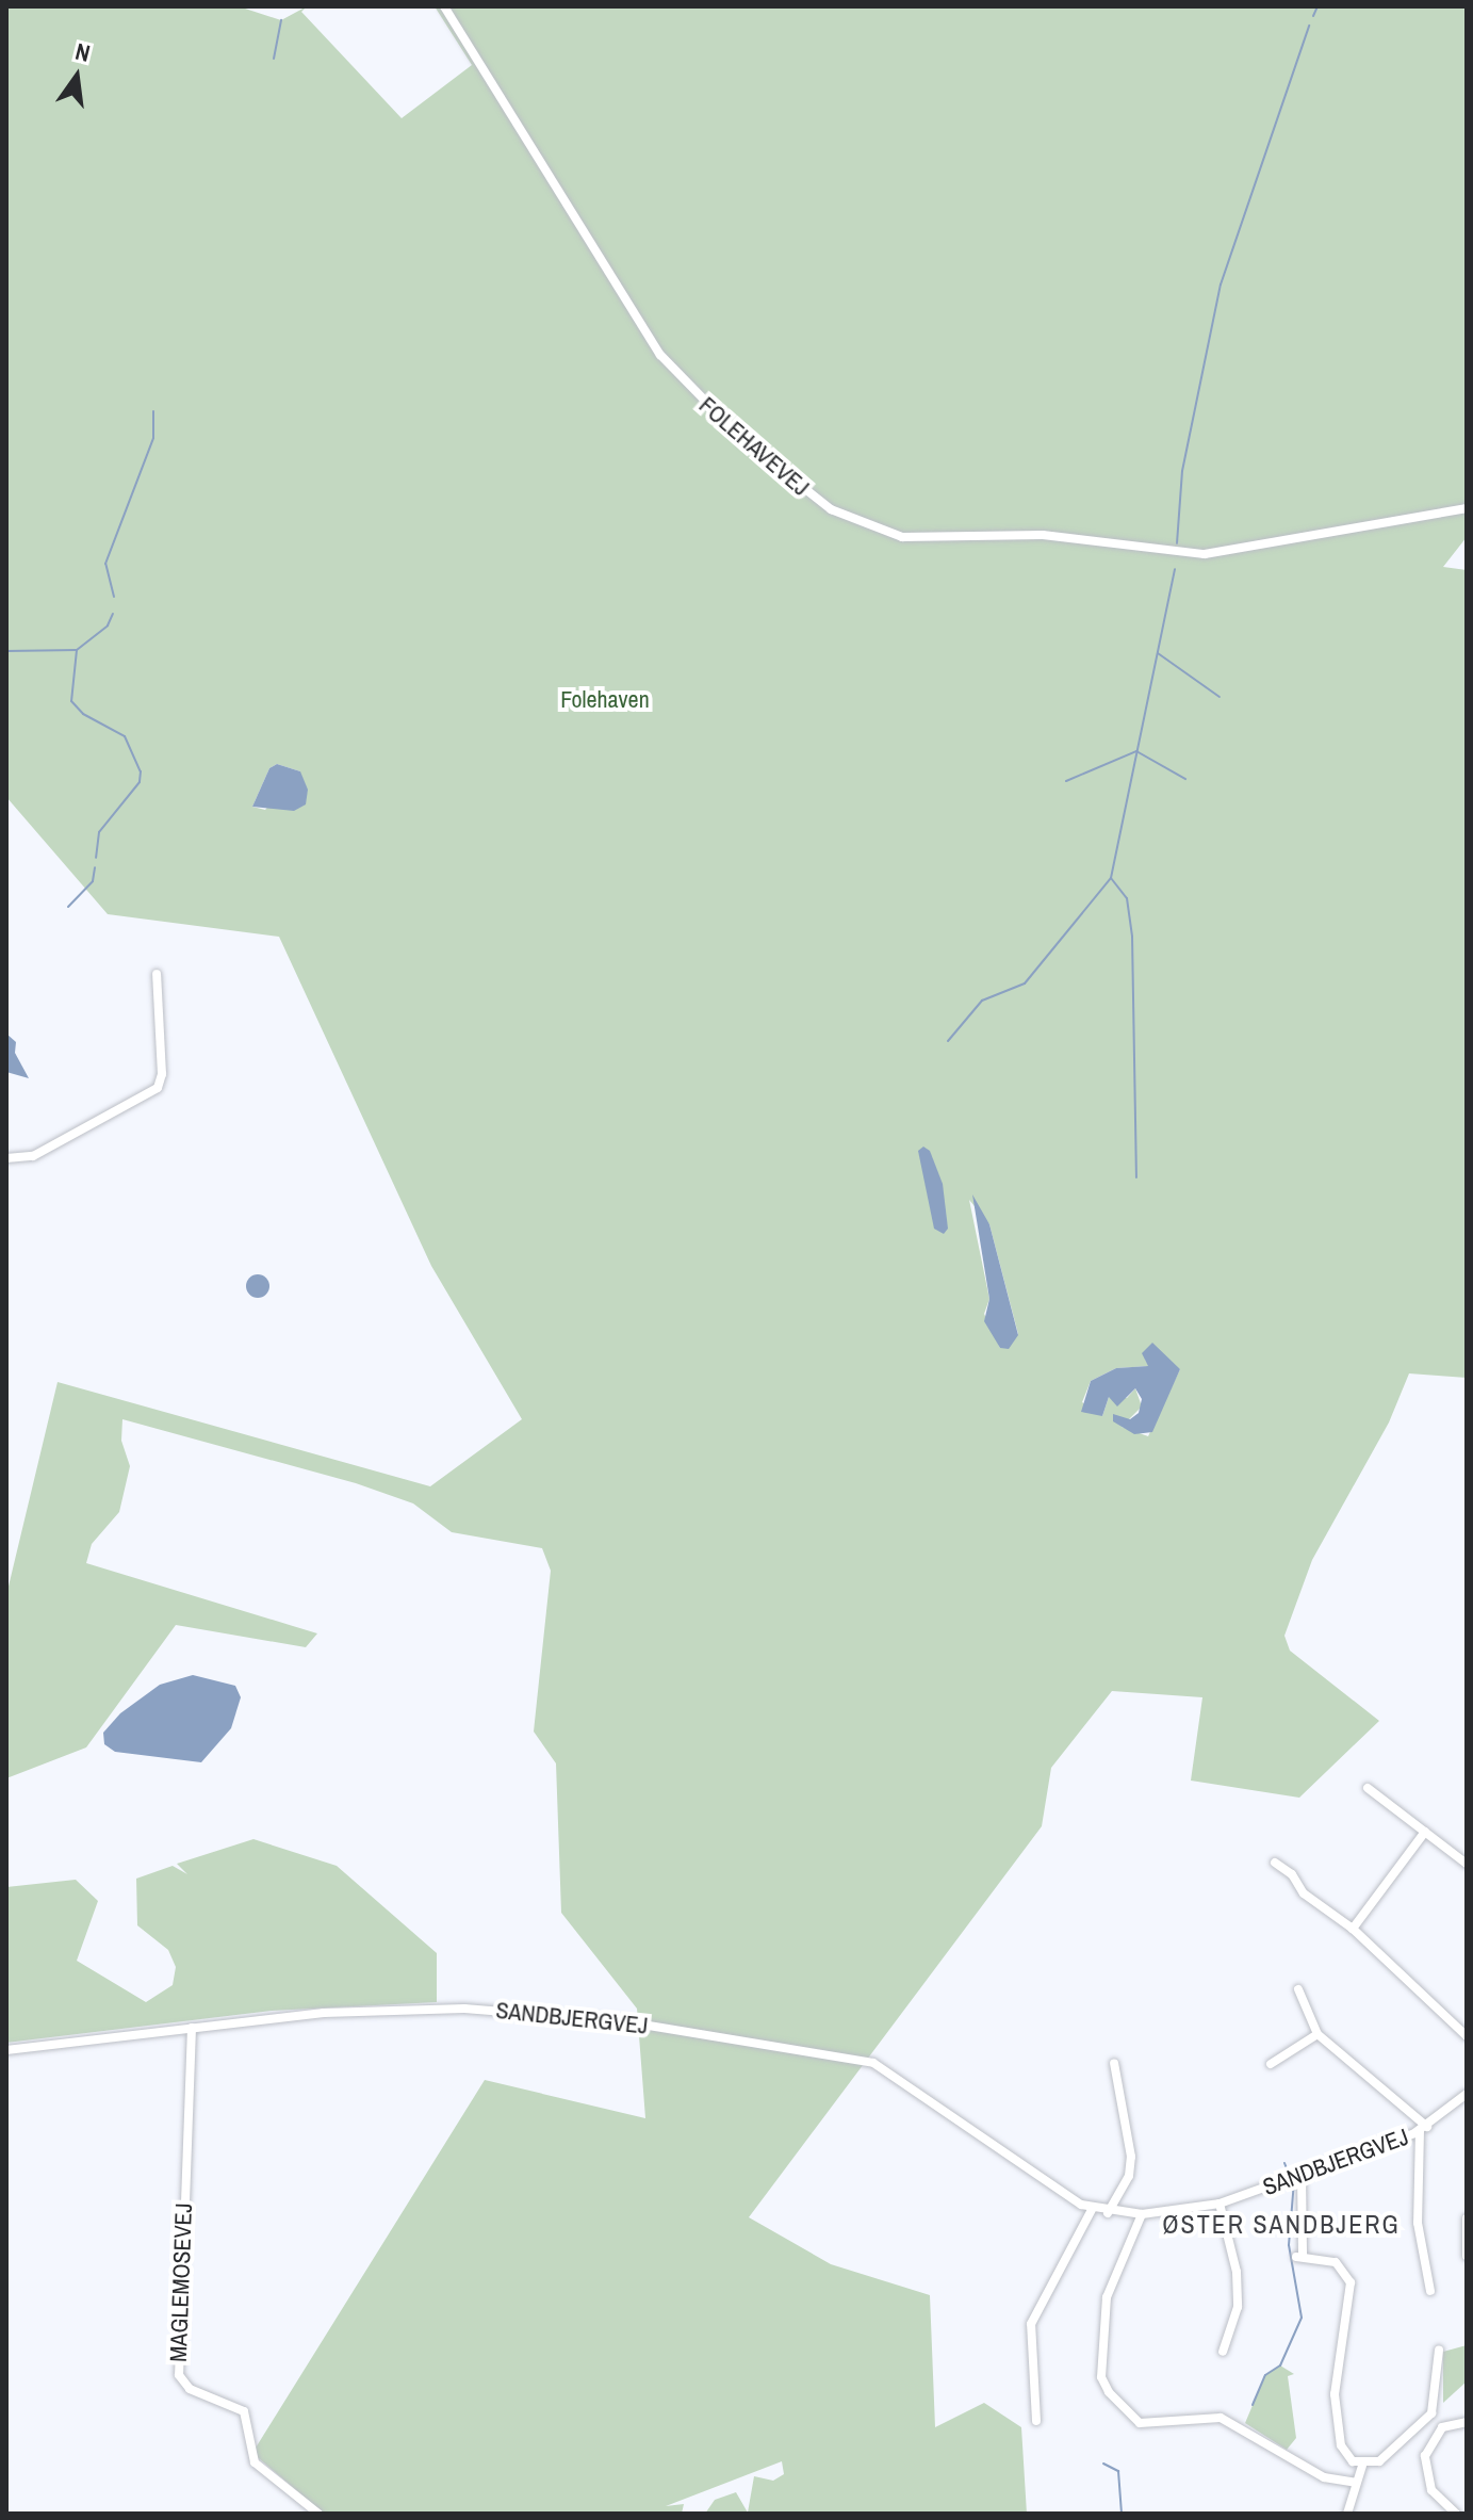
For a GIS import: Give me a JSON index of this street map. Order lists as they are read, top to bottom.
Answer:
{
  "streets": {
    "street": ["FOLEHAVEVEJ", "SANDBJERGVEJ", "MAGLEMOSEVEJ"]
  },
  "crossings": [
    ["SANDBJERGVEJ", "MAGLEMOSEVEJ"]
  ],
  "districts": ["ØSTER SANDBJERG"],
  "parks": ["Folehaven"],
  "north": "top"
}
